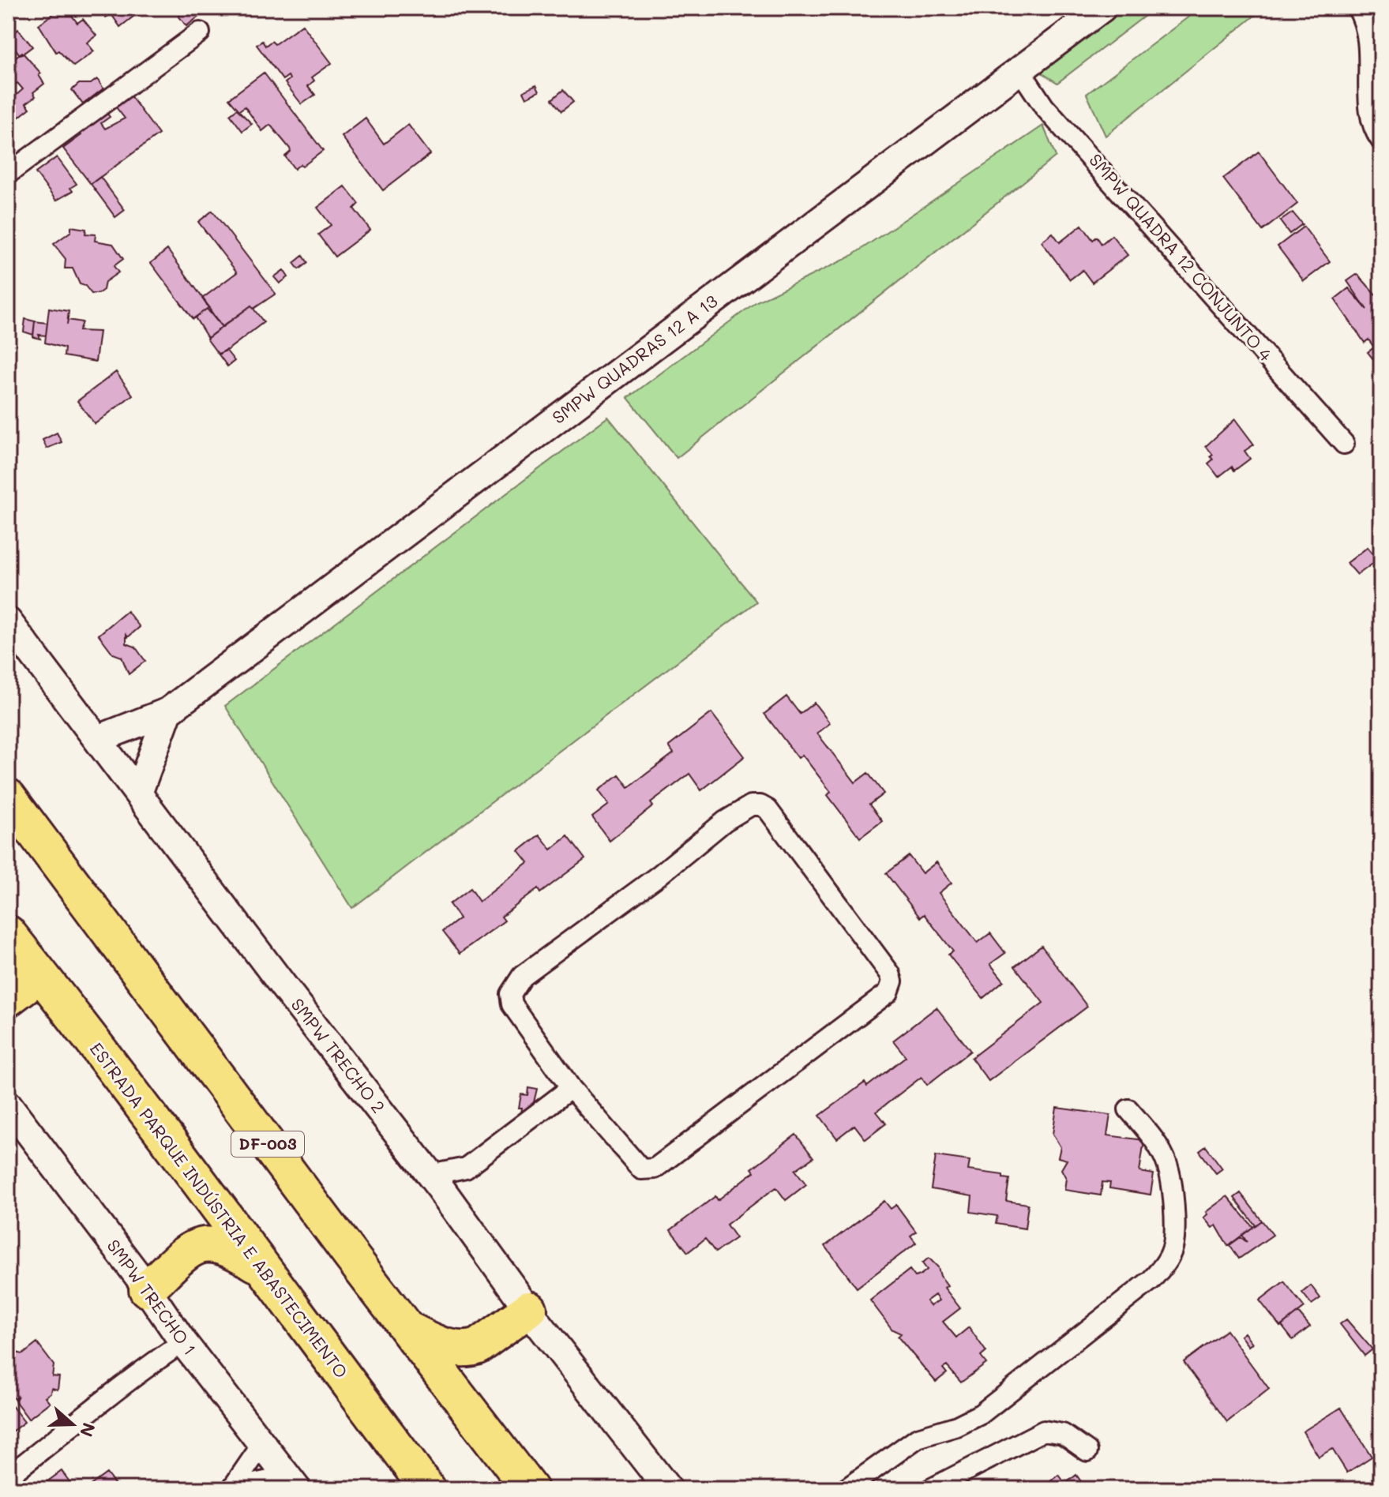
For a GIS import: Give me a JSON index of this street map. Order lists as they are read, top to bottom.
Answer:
{
  "streets": {
    "highway": ["DF-003", "ESTRADA PARQUE INDÚSTRIA E ABASTECIMENTO"],
    "street": [
      "SMPW QUADRA 12 CONJUNTO 4",
      "SMPW QUADRAS 12 A 13",
      "SMPW TRECHO 2",
      "SMPW TRECHO 1"
    ]
  },
  "crossings": [
    ["SMPW QUADRA 12 CONJUNTO 4", "SMPW QUADRAS 12 A 13"],
    ["SMPW QUADRAS 12 A 13", "SMPW TRECHO 2"]
  ],
  "north": "right"
}
